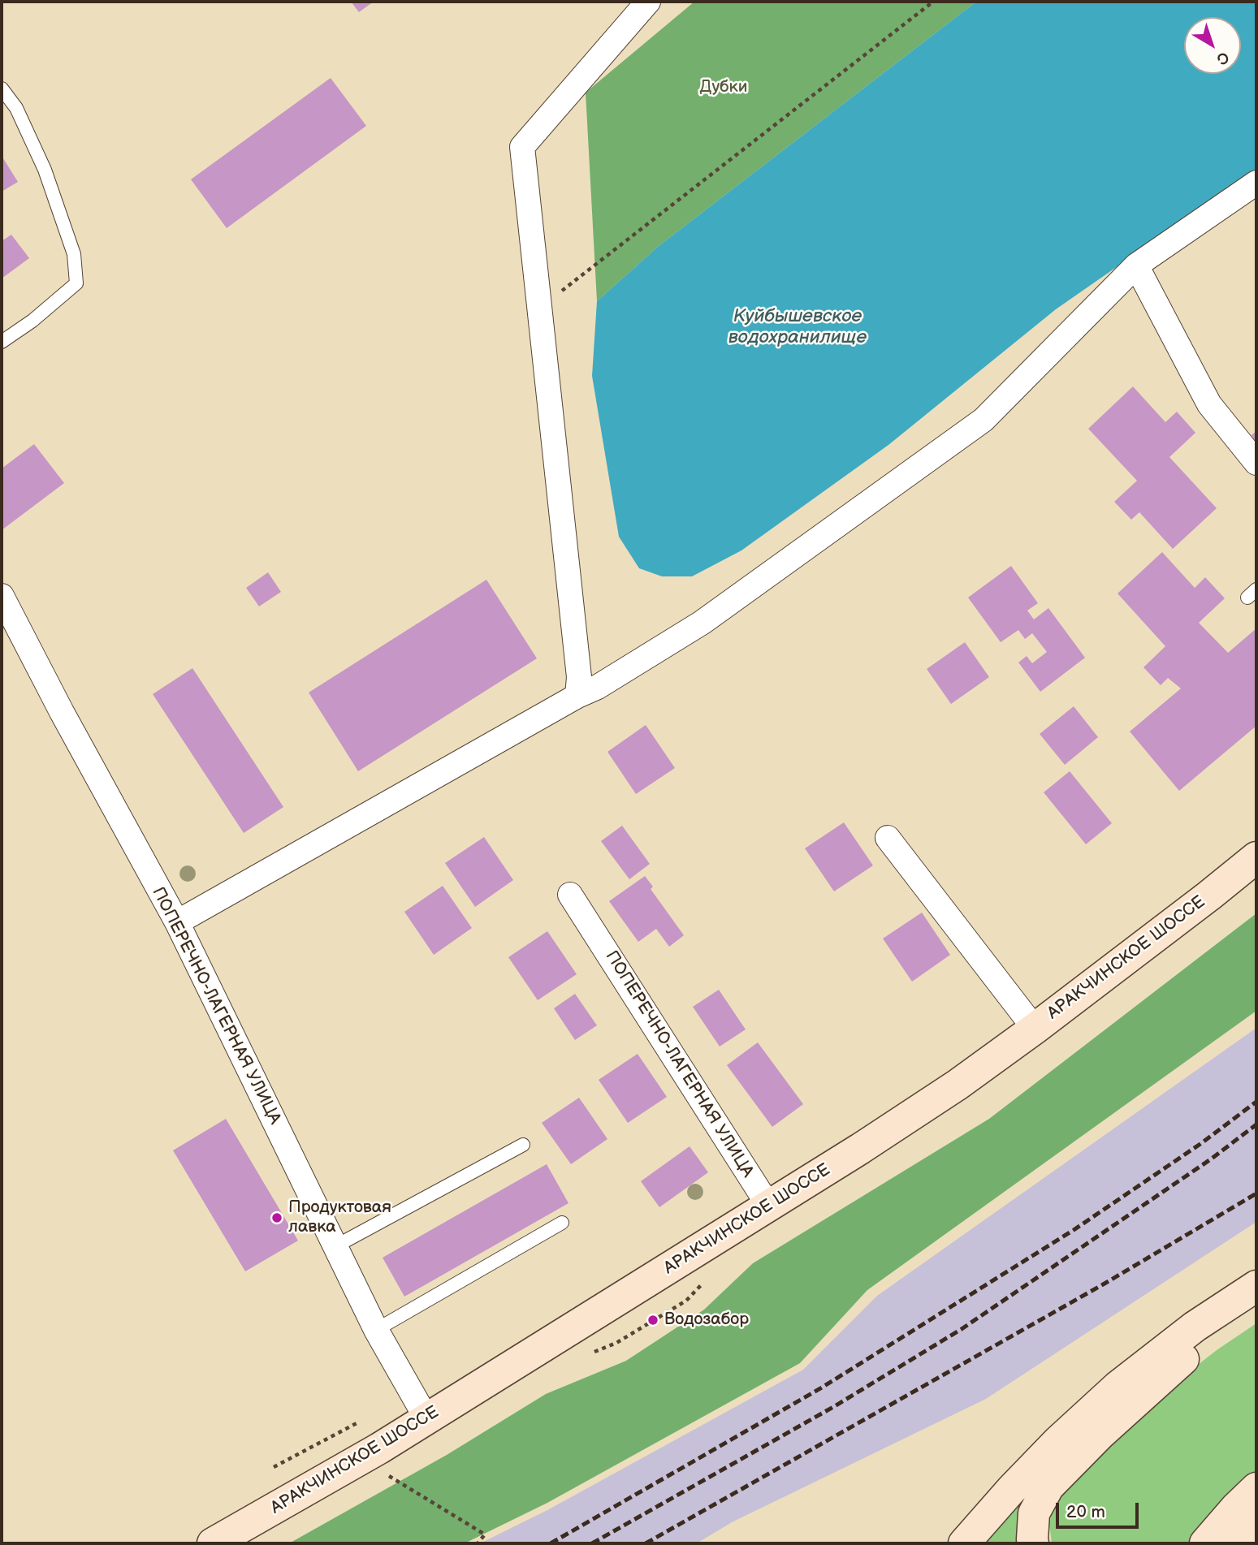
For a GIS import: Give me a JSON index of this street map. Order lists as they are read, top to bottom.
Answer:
{
  "streets": {
    "main road": ["АРАКЧИНСКОЕ ШОССЕ"],
    "street": ["ПОПЕРЕЧНО-ЛАГЕРНАЯ УЛИЦА"]
  },
  "crossings": [
    ["АРАКЧИНСКОЕ ШОССЕ", "ПОПЕРЕЧНО-ЛАГЕРНАЯ УЛИЦА"]
  ],
  "water": ["Куйбышевское водохранилище"],
  "parks": ["Дубки"],
  "places": ["Продуктовая лавка", "Водозабор"],
  "scale_bar": "20 m",
  "north": "bottom right"
}
